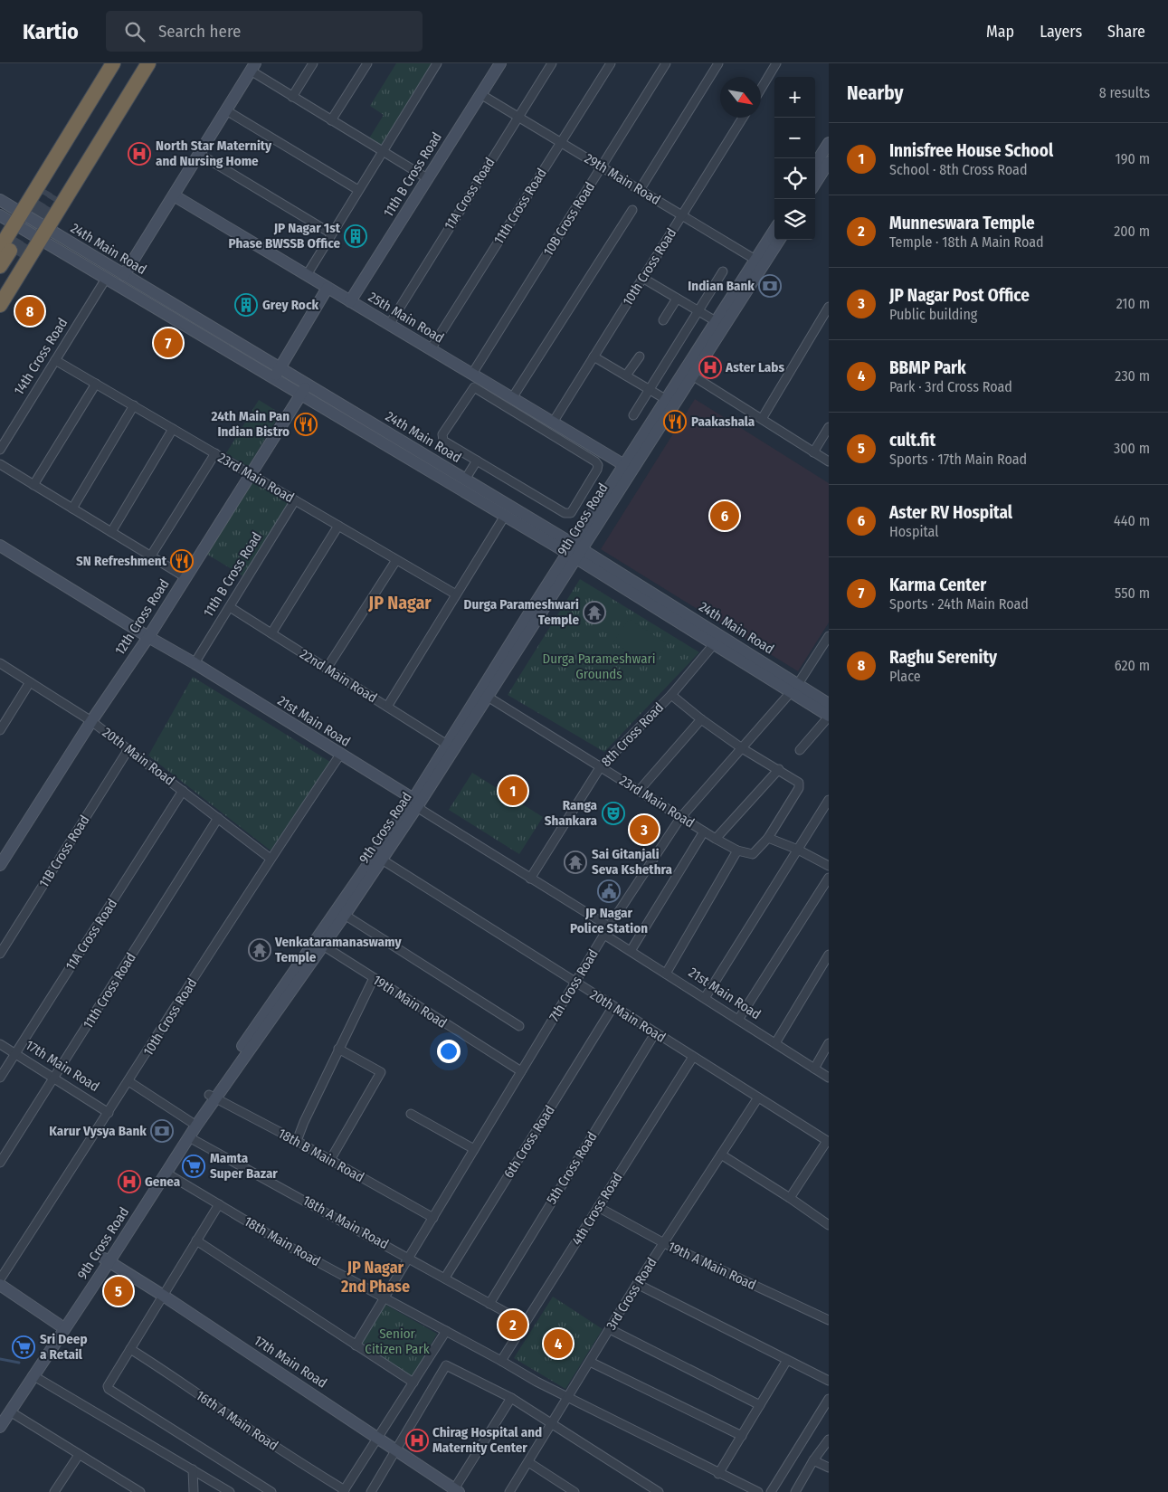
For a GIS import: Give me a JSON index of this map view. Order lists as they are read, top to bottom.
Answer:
{
  "streets": {
    "main road": [
      "11th B Cross Road",
      "24th Main Road",
      "25th Main Road",
      "9th Cross Road",
      "12th Cross Road",
      "21st Main Road",
      "17th Main Road"
    ],
    "street": [
      "29th Main Road",
      "11A Cross Road",
      "11th Cross Road",
      "10B Cross Road",
      "10th Cross Road",
      "14th Cross Road",
      "23rd Main Road",
      "22nd Main Road",
      "8th Cross Road",
      "20th Main Road",
      "11B Cross Road",
      "7th Cross Road",
      "19th Main Road",
      "6th Cross Road",
      "18th B Main Road",
      "5th Cross Road",
      "4th Cross Road",
      "18th A Main Road",
      "18th Main Road",
      "19th A Main Road",
      "3rd Cross Road",
      "16th A Main Road"
    ]
  },
  "crossings": [
    ["11th B Cross Road", "29th Main Road"],
    ["11th B Cross Road", "25th Main Road"],
    ["11th B Cross Road", "23rd Main Road"],
    ["11th B Cross Road", "22nd Main Road"],
    ["11th B Cross Road", "21st Main Road"],
    ["29th Main Road", "11A Cross Road"],
    ["29th Main Road", "11th Cross Road"],
    ["29th Main Road", "10B Cross Road"],
    ["29th Main Road", "10th Cross Road"],
    ["29th Main Road", "9th Cross Road"],
    ["11A Cross Road", "25th Main Road"],
    ["11A Cross Road", "20th Main Road"],
    ["11A Cross Road", "17th Main Road"],
    ["11th Cross Road", "25th Main Road"],
    ["11th Cross Road", "20th Main Road"],
    ["11th Cross Road", "17th Main Road"],
    ["10B Cross Road", "25th Main Road"],
    ["24th Main Road", "14th Cross Road"],
    ["24th Main Road", "9th Cross Road"],
    ["24th Main Road", "12th Cross Road"],
    ["24th Main Road", "8th Cross Road"],
    ["24th Main Road", "7th Cross Road"],
    ["10th Cross Road", "25th Main Road"],
    ["10th Cross Road", "21st Main Road"],
    ["10th Cross Road", "20th Main Road"],
    ["10th Cross Road", "17th Main Road"],
    ["25th Main Road", "9th Cross Road"],
    ["14th Cross Road", "23rd Main Road"],
    ["23rd Main Road", "9th Cross Road"],
    ["23rd Main Road", "12th Cross Road"],
    ["23rd Main Road", "8th Cross Road"],
    ["23rd Main Road", "7th Cross Road"],
    ["9th Cross Road", "22nd Main Road"],
    ["9th Cross Road", "21st Main Road"],
    ["9th Cross Road", "20th Main Road"],
    ["9th Cross Road", "19th Main Road"],
    ["9th Cross Road", "17th Main Road"],
    ["9th Cross Road", "18th B Main Road"],
    ["9th Cross Road", "18th A Main Road"],
    ["9th Cross Road", "18th Main Road"],
    ["12th Cross Road", "21st Main Road"],
    ["12th Cross Road", "20th Main Road"],
    ["21st Main Road", "8th Cross Road"],
    ["21st Main Road", "7th Cross Road"],
    ["20th Main Road", "11B Cross Road"],
    ["20th Main Road", "7th Cross Road"],
    ["20th Main Road", "6th Cross Road"],
    ["20th Main Road", "5th Cross Road"],
    ["20th Main Road", "4th Cross Road"],
    ["20th Main Road", "3rd Cross Road"],
    ["7th Cross Road", "19th Main Road"],
    ["7th Cross Road", "18th B Main Road"],
    ["7th Cross Road", "18th A Main Road"],
    ["7th Cross Road", "18th Main Road"],
    ["6th Cross Road", "18th A Main Road"],
    ["5th Cross Road", "18th A Main Road"],
    ["4th Cross Road", "18th A Main Road"],
    ["4th Cross Road", "18th Main Road"],
    ["4th Cross Road", "19th A Main Road"],
    ["18th Main Road", "3rd Cross Road"],
    ["19th A Main Road", "3rd Cross Road"]
  ],
  "districts": ["JP Nagar", "JP Nagar 2nd Phase"],
  "parks": ["Durga Parameshwari Grounds", "Senior Citizen Park"],
  "places": {
    "hospital": [
      "North Star Maternity and Nursing Home",
      "Aster Labs",
      "Genea",
      "Chirag Hospital and Maternity Center"
    ],
    "building": ["JP Nagar 1st Phase BWSSB Office", "Grey Rock"],
    "bank": ["Indian Bank", "Karur Vysya Bank"],
    "restaurant": ["Paakashala", "24th Main Pan Indian Bistro", "SN Refreshment"],
    "temple": ["Durga Parameshwari Temple", "Sai Gitanjali Seva Kshethra", "Venkataramanaswamy Temple"],
    "theatre": ["Ranga Shankara"],
    "public building": ["JP Nagar Police Station"],
    "supermarket": ["Mamta Super Bazar", "Sri Deep a Retail"]
  },
  "north": "bottom right",
  "page": {
    "header": "Kartio",
    "search": "Search here",
    "nav": ["Map", "Layers", "Share"],
    "heading": ["Nearby", "8 results"],
    "map_buttons": ["+", "−"],
    "list": [
      {
        "mark": "1",
        "name": "Innisfree House School",
        "note": "School · 8th Cross Road",
        "value": "190 m"
      },
      {
        "mark": "2",
        "name": "Munneswara Temple",
        "note": "Temple · 18th A Main Road",
        "value": "200 m"
      },
      {
        "mark": "3",
        "name": "JP Nagar Post Office",
        "note": "Public building",
        "value": "210 m"
      },
      {
        "mark": "4",
        "name": "BBMP Park",
        "note": "Park · 3rd Cross Road",
        "value": "230 m"
      },
      {
        "mark": "5",
        "name": "cult.fit",
        "note": "Sports · 17th Main Road",
        "value": "300 m"
      },
      {
        "mark": "6",
        "name": "Aster RV Hospital",
        "note": "Hospital",
        "value": "440 m"
      },
      {
        "mark": "7",
        "name": "Karma Center",
        "note": "Sports · 24th Main Road",
        "value": "550 m"
      },
      {
        "mark": "8",
        "name": "Raghu Serenity",
        "note": "Place",
        "value": "620 m"
      }
    ],
    "pins": [
      "8",
      "7",
      "6",
      "1",
      "3",
      "5",
      "2",
      "4"
    ]
  }
}
